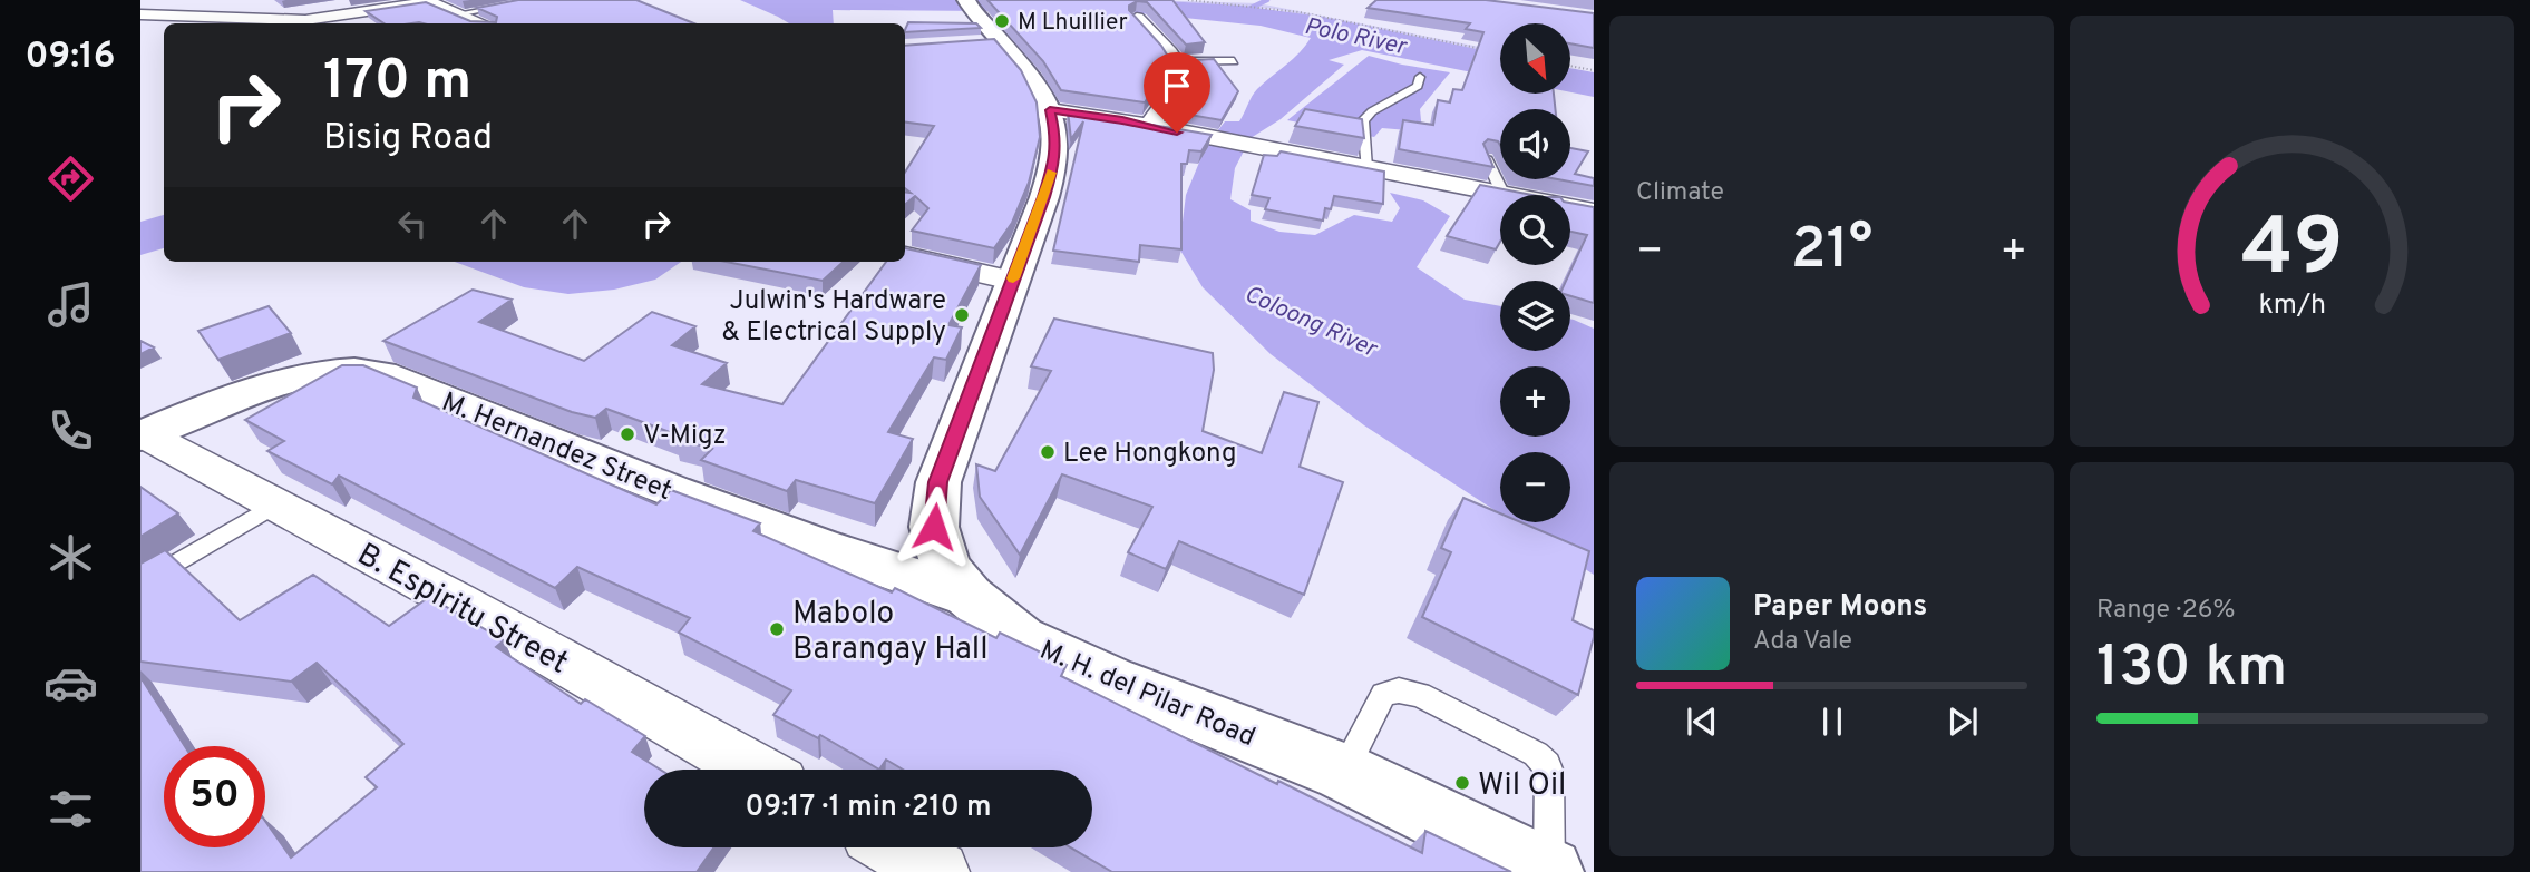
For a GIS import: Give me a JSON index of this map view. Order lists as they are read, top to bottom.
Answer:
{
  "streets": {
    "main road": ["M. Hernandez Street", "M. H. del Pilar Road"],
    "street": ["B. Espiritu Street"]
  },
  "crossings": [
    ["M. Hernandez Street", "B. Espiritu Street"],
    ["M. Hernandez Street", "M. H. del Pilar Road"]
  ],
  "water": ["Polo River", "Coloong River"],
  "places": [
    "M Lhuillier",
    "Julwin's Hardware & Electrical Supply",
    "V-Migz",
    "Lee Hongkong",
    "Mabolo Barangay Hall",
    "Wil Oil"
  ],
  "north": "bottom right",
  "page": {
    "tabs": "09:16",
    "tile": [
      "Climate",
      ["Range · 26%", "130 km"]
    ],
    "map_buttons": ["+", "−"],
    "turn": ["170 m", "Bisig Road"],
    "heat": ["−", "21°", "+"],
    "song": ["Paper Moons", "Ada Vale"],
    "limit": "50",
    "trip": "09:17 · 1 min · 210 m",
    "gauge": ["49", "km/h"]
  }
}
